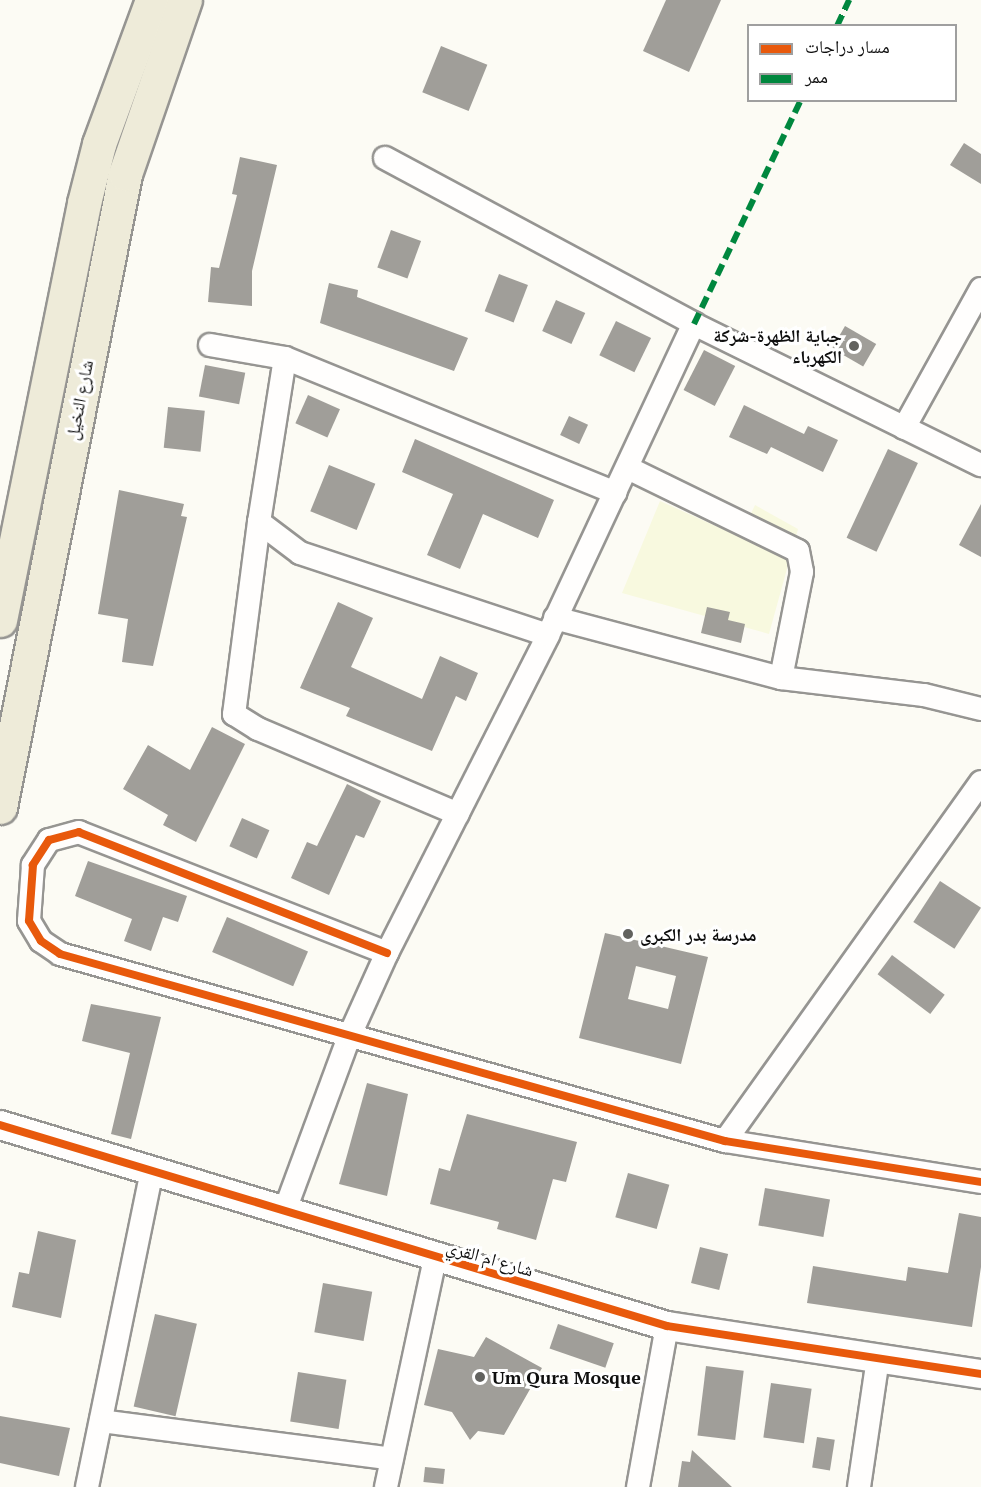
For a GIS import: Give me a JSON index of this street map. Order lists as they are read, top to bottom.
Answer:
{
  "streets": {
    "main road": ["شارع النخيل"],
    "street": ["شارع ام القري"]
  },
  "places": ["جباية الظهرة-شركة الكهرباء", "مدرسة بدر الكبرى", "Um Qura Mosque"],
  "legend": ["مسار دراجات", "ممر"]
}
